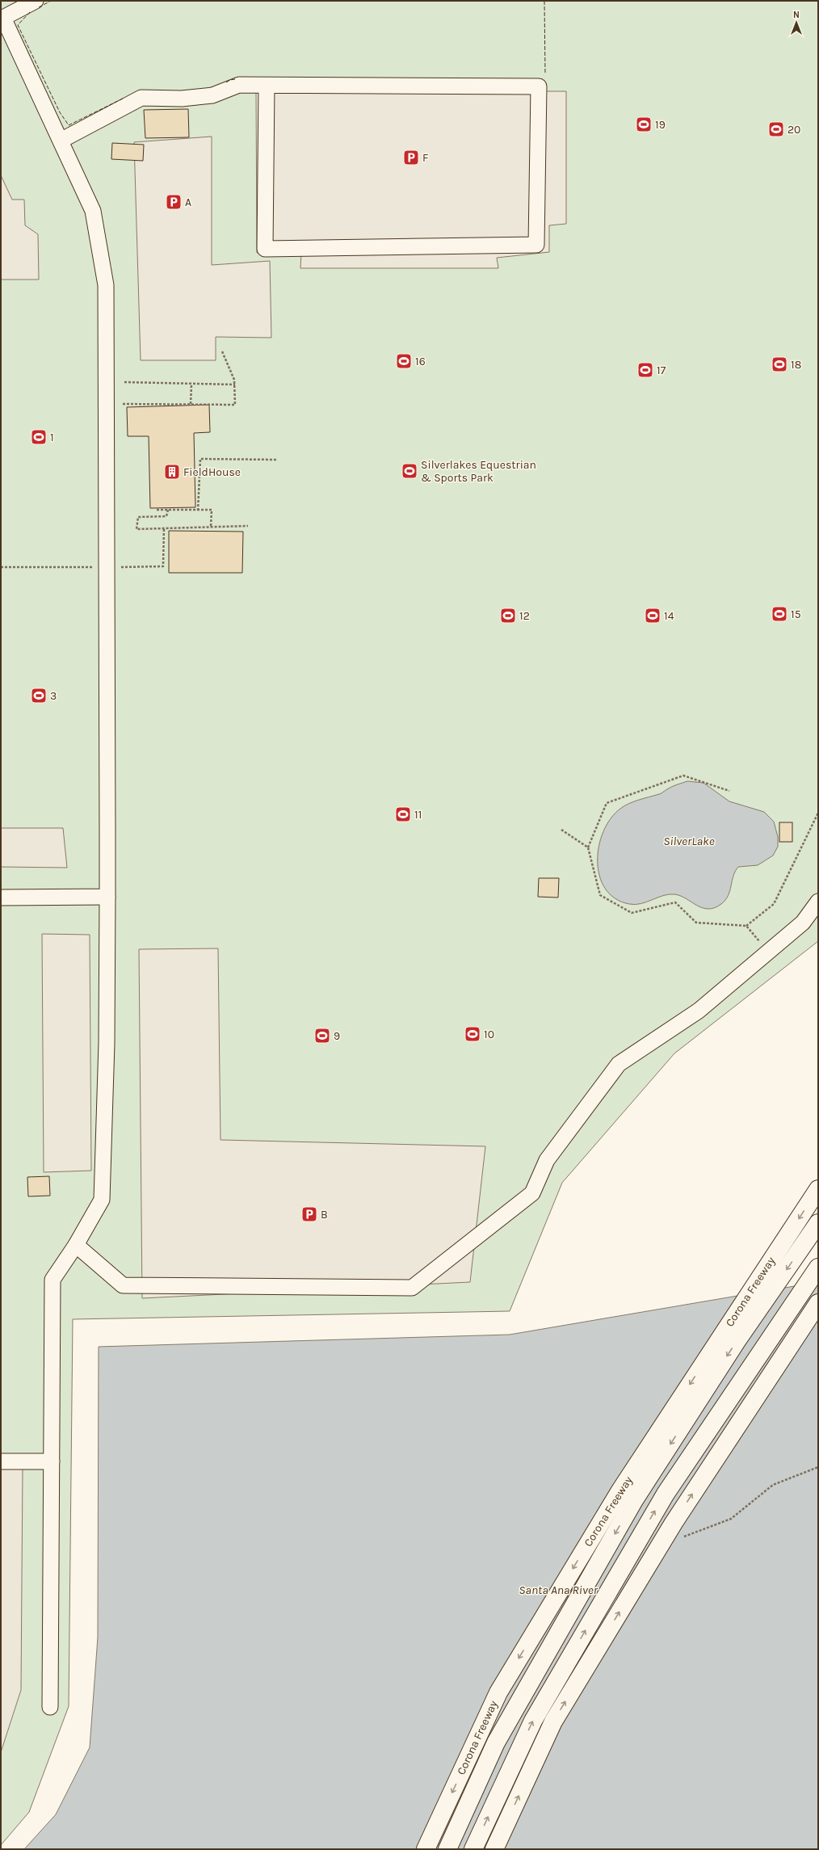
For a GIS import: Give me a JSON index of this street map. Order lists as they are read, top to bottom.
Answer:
{
  "streets": {
    "highway": ["Corona Freeway"]
  },
  "water": ["SilverLake", "Santa Ana River"],
  "places": {
    "sports": [
      "19",
      "20",
      "16",
      "18",
      "17",
      "1",
      "Silverlakes Equestrian & Sports Park",
      "15",
      "12",
      "14",
      "3",
      "11",
      "10",
      "9"
    ],
    "parking": ["F", "A", "B"],
    "building": ["FieldHouse"]
  },
  "north": "top"
}
